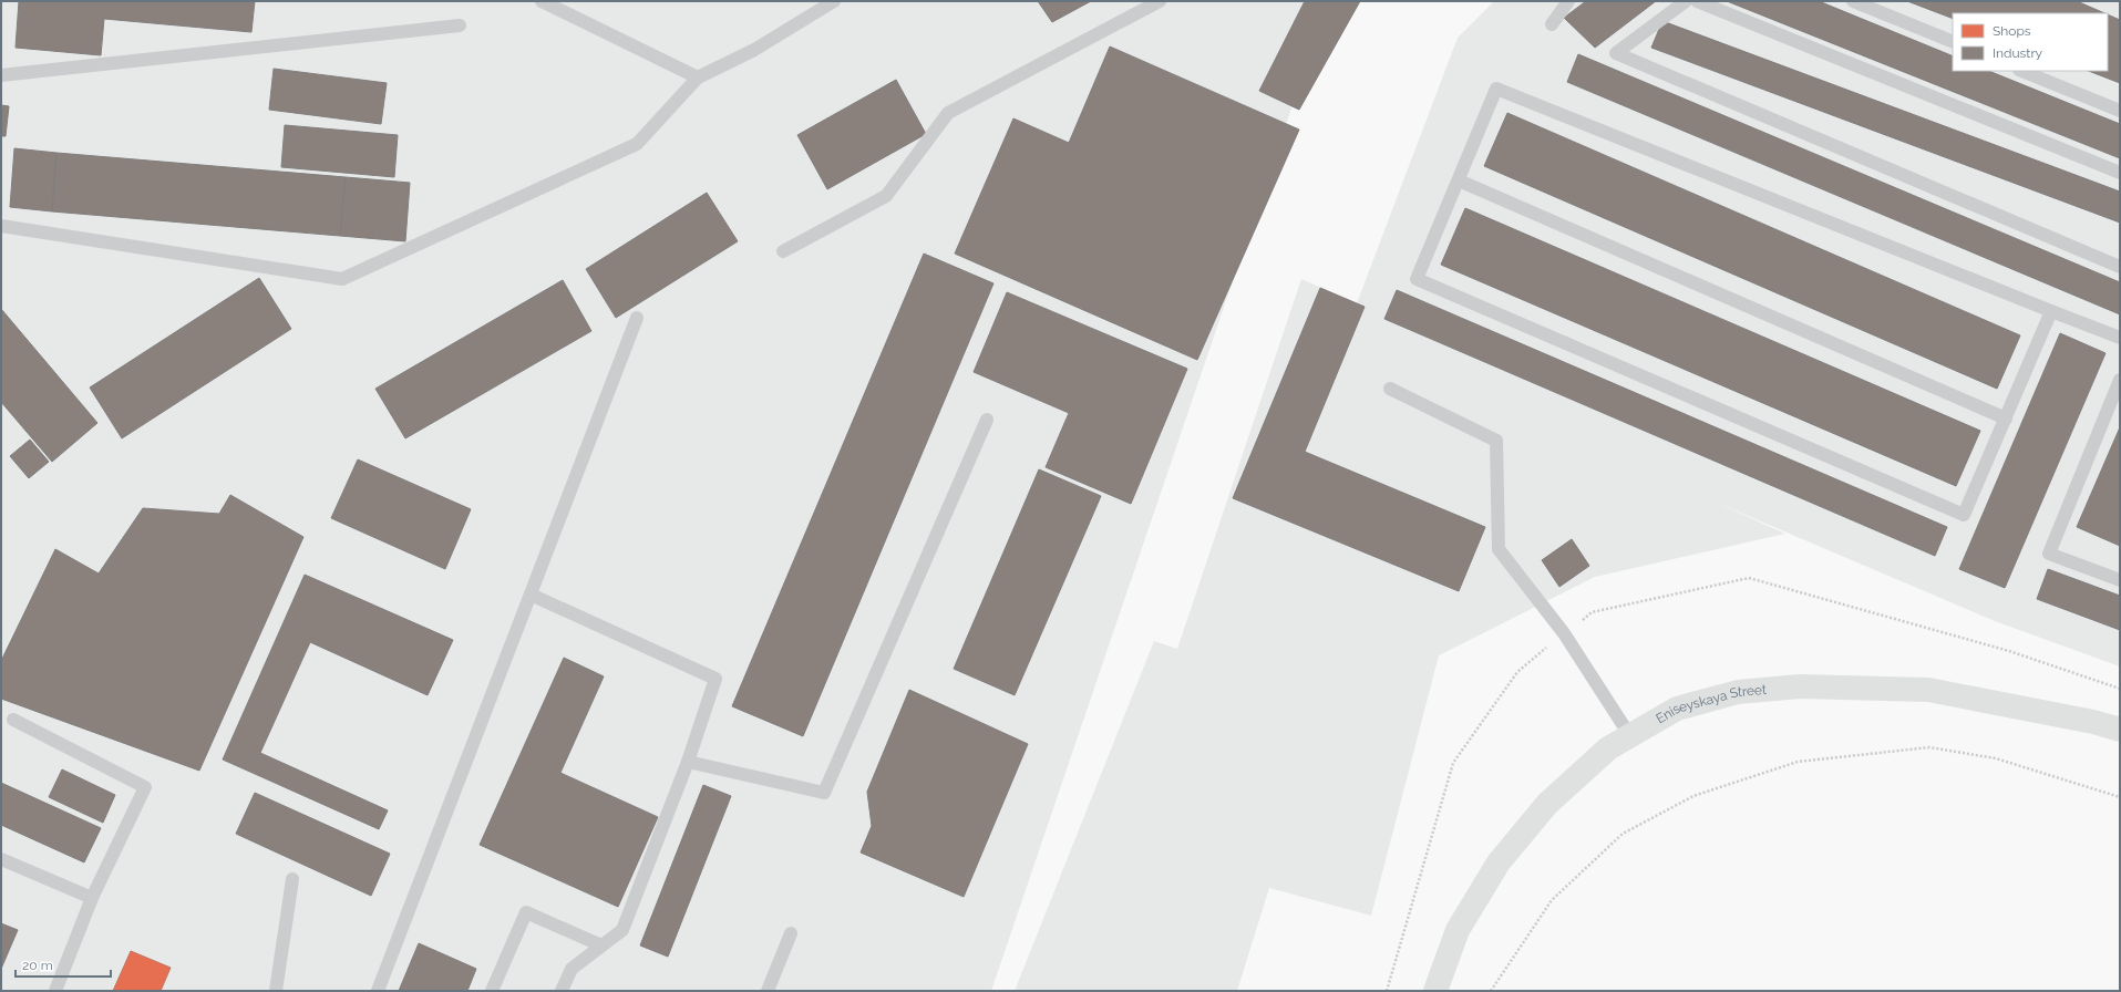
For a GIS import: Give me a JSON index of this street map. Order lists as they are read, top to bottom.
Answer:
{
  "streets": {
    "street": ["Eniseyskaya Street"]
  },
  "legend": ["Shops", "Industry"],
  "scale_bar": "20 m"
}
